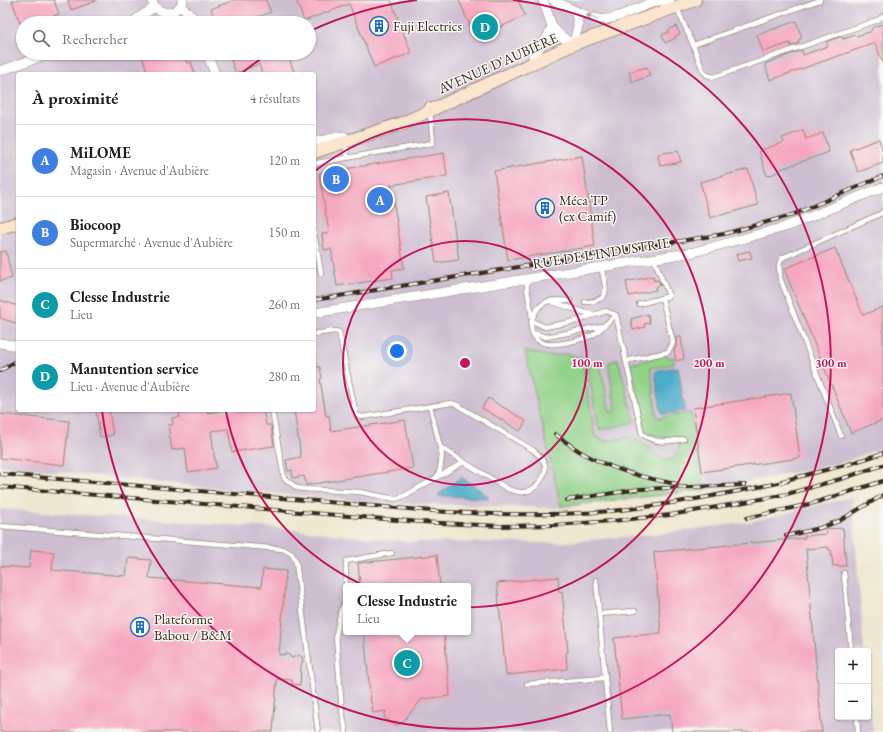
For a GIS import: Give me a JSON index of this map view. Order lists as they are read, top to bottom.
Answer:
{
  "streets": {
    "main road": ["AVENUE D'AUBIÈRE"],
    "street": ["RUE DE L'INDUSTRIE"]
  },
  "places": {
    "building": ["Fuji Electrics", "Méca TP (ex Camif)", "Plateforme Babou / B&M"]
  },
  "page": {
    "pins": [
      "D",
      "B",
      "A",
      "C"
    ],
    "search": "Rechercher",
    "heading": ["À proximité", "4 résultats"],
    "list": [
      {
        "mark": "A",
        "name": "MiLOME",
        "note": "Magasin · Avenue d'Aubière",
        "value": "120 m"
      },
      {
        "mark": "B",
        "name": "Biocoop",
        "note": "Supermarché · Avenue d'Aubière",
        "value": "150 m"
      },
      {
        "mark": "C",
        "name": "Clesse Industrie",
        "note": "Lieu",
        "value": "260 m"
      },
      {
        "mark": "D",
        "name": "Manutention service",
        "note": "Lieu · Avenue d'Aubière",
        "value": "280 m"
      }
    ],
    "popup": ["Clesse Industrie", "Lieu"],
    "map_buttons": ["+", "−"]
  },
  "rings": ["100 m", "200 m", "300 m"]
}
